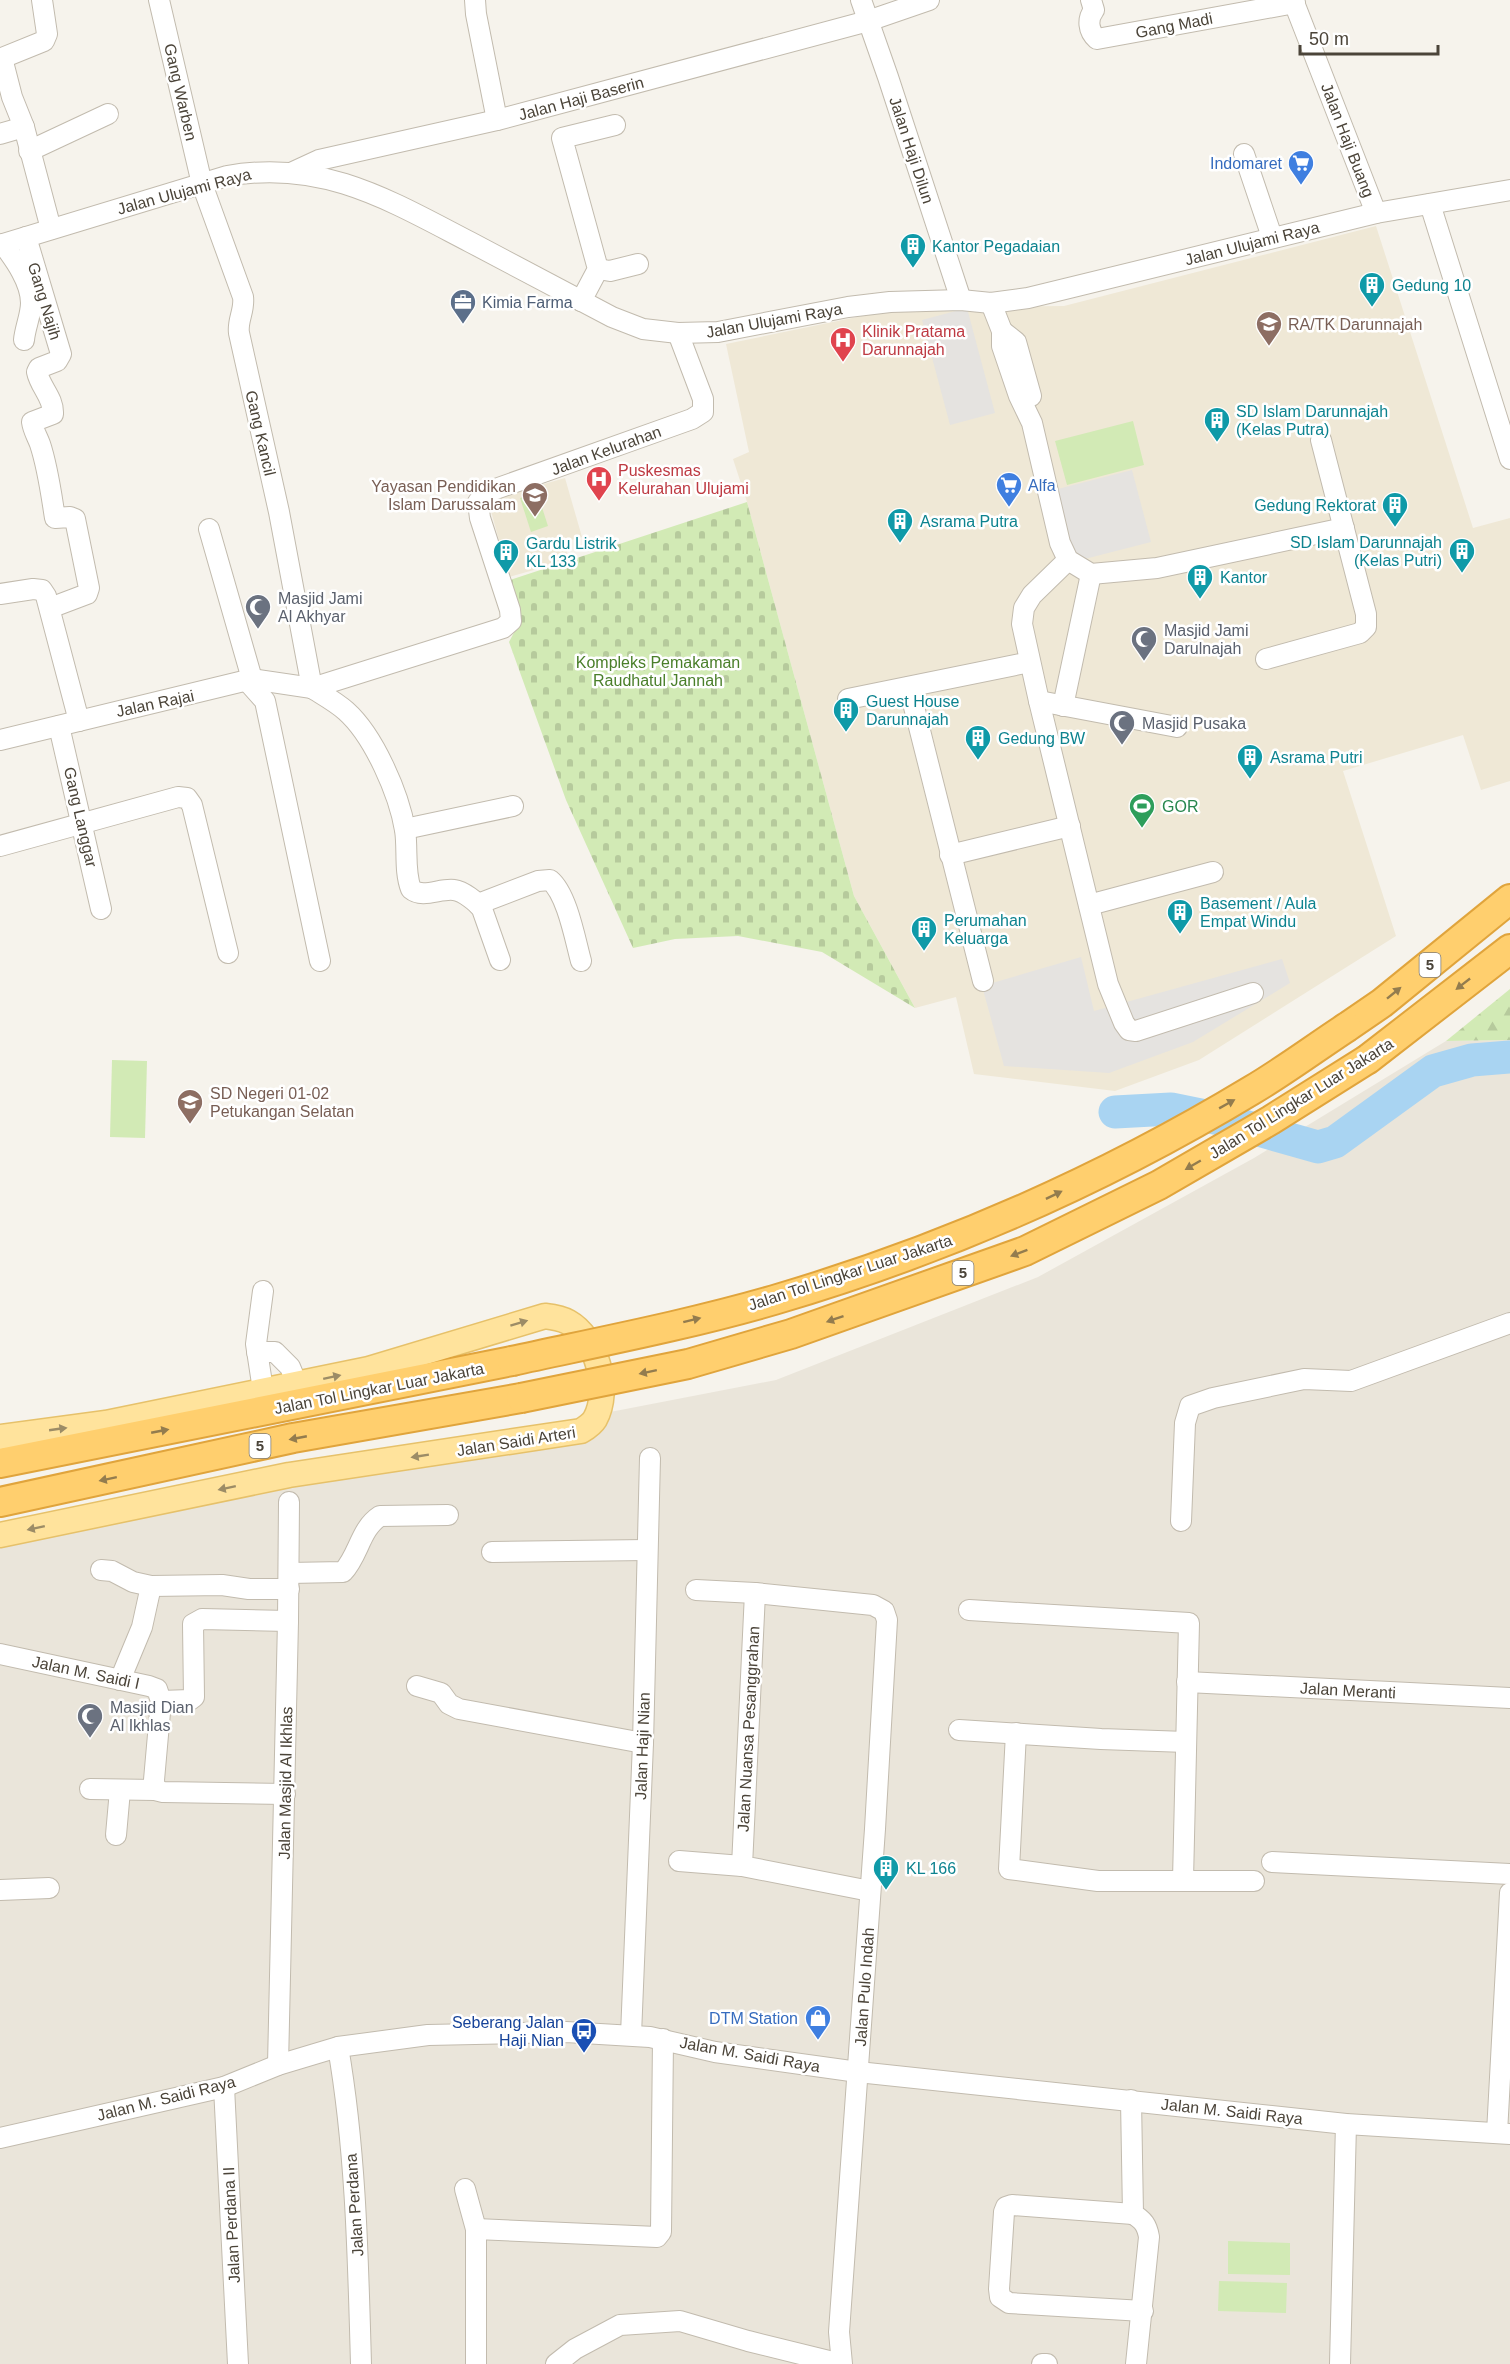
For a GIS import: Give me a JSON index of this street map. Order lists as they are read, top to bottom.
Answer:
{
  "streets": {
    "highway": ["5", "Jalan Tol Lingkar Luar Jakarta"],
    "main road": ["Jalan Saidi Arteri"],
    "street": [
      "Gang Madi",
      "Gang Warben",
      "Jalan Haji Baserin",
      "Jalan Haji Buang",
      "Jalan Haji Dilun",
      "Jalan Ulujami Raya",
      "Gang Najih",
      "Gang Kancil",
      "Jalan Kelurahan",
      "Jalan Rajai",
      "Gang Langgar",
      "Jalan M. Saidi I",
      "Jalan Meranti",
      "Jalan Nuansa Pesanggrahan",
      "Jalan Haji Nian",
      "Jalan Masjid Al Ikhlas",
      "Jalan Pulo Indah",
      "Jalan M. Saidi Raya",
      "Jalan Perdana",
      "Jalan Perdana II"
    ]
  },
  "crossings": [
    ["Gang Madi", "Jalan Haji Buang"],
    ["Gang Warben", "Jalan Ulujami Raya"],
    ["Gang Warben", "Gang Kancil"],
    ["Jalan Haji Baserin", "Jalan Haji Dilun"],
    ["Jalan Haji Baserin", "Jalan Ulujami Raya"],
    ["Jalan Haji Buang", "Jalan Ulujami Raya"],
    ["Jalan Haji Dilun", "Jalan Ulujami Raya"],
    ["Jalan Ulujami Raya", "Gang Najih"],
    ["Jalan Ulujami Raya", "Gang Kancil"],
    ["Jalan Ulujami Raya", "Jalan Kelurahan"],
    ["Gang Kancil", "Jalan Kelurahan"],
    ["Gang Kancil", "Jalan Rajai"],
    ["Jalan Kelurahan", "Jalan Rajai"],
    ["Jalan Rajai", "Gang Langgar"],
    ["Jalan Nuansa Pesanggrahan", "Jalan Pulo Indah"],
    ["Jalan Haji Nian", "Jalan M. Saidi Raya"],
    ["Jalan Masjid Al Ikhlas", "Jalan M. Saidi Raya"],
    ["Jalan Pulo Indah", "Jalan M. Saidi Raya"],
    ["Jalan M. Saidi Raya", "Jalan Perdana"],
    ["Jalan M. Saidi Raya", "Jalan Perdana II"]
  ],
  "parks": ["Kompleks Pemakaman Raudhatul Jannah"],
  "places": {
    "supermarket": ["Indomaret", "Alfa"],
    "building": [
      "Kantor Pegadaian",
      "Gedung 10",
      "SD Islam Darunnajah (Kelas Putra)",
      "Gedung Rektorat",
      "Asrama Putra",
      "SD Islam Darunnajah (Kelas Putri)",
      "Gardu Listrik KL 133",
      "Kantor",
      "Guest House Darunnajah",
      "Gedung BW",
      "Asrama Putri",
      "Basement / Aula Empat Windu",
      "Perumahan Keluarga",
      "KL 166"
    ],
    "office": ["Kimia Farma"],
    "school or university": ["RA/TK Darunnajah", "Yayasan Pendidikan Islam Darussalam", "SD Negeri 01-02 Petukangan Selatan"],
    "hospital": ["Klinik Pratama Darunnajah", "Puskesmas Kelurahan Ulujami"],
    "mosque": [
      "Masjid Jami Al Akhyar",
      "Masjid Jami Darulnajah",
      "Masjid Pusaka",
      "Masjid Dian Al Ikhlas"
    ],
    "sports": ["GOR"],
    "shop": ["DTM Station"],
    "bus stop": ["Seberang Jalan Haji Nian"]
  },
  "scale_bar": "50 m"
}
